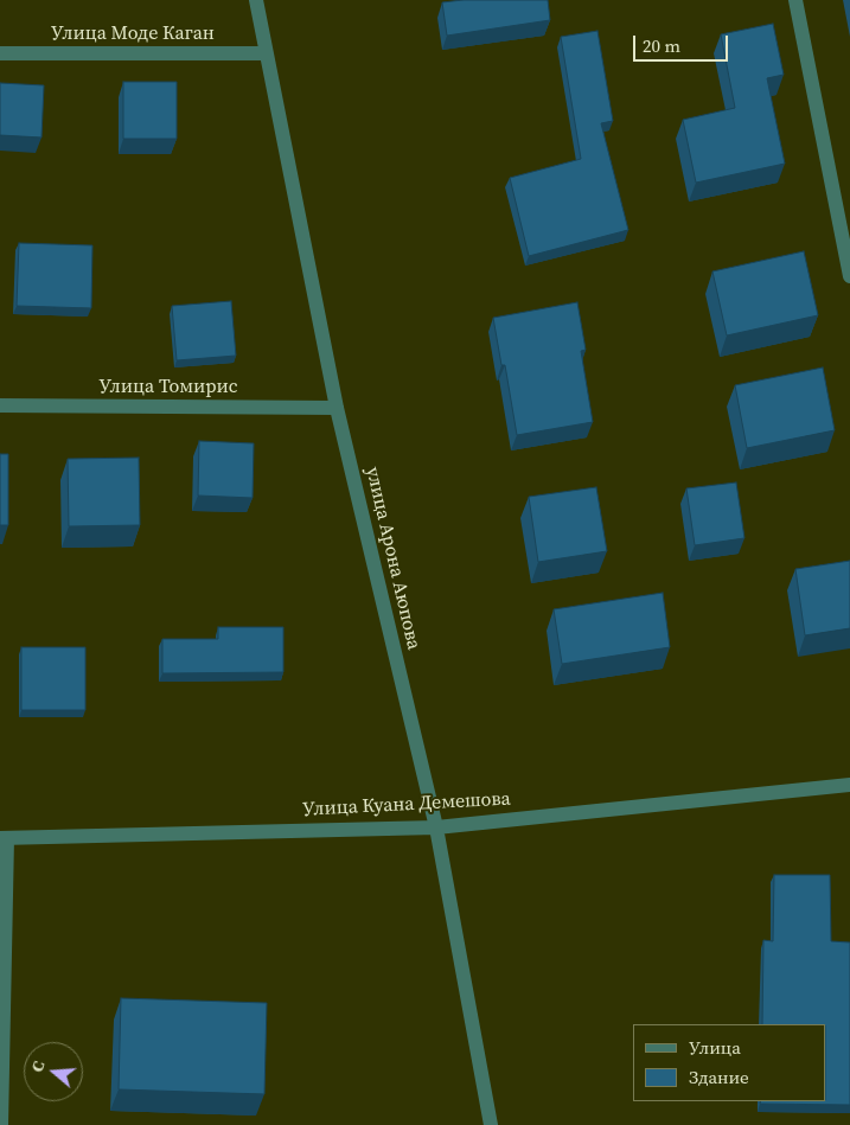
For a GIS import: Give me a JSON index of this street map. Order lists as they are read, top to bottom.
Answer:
{
  "streets": {
    "street": [
      "Улица Моде Каган",
      "Улица Томирис",
      "улица Арона Аюпова",
      "Улица Куана Демешова"
    ]
  },
  "crossings": [
    ["Улица Моде Каган", "улица Арона Аюпова"],
    ["Улица Томирис", "улица Арона Аюпова"],
    ["улица Арона Аюпова", "Улица Куана Демешова"]
  ],
  "legend": ["Улица", "Здание"],
  "scale_bar": "20 m",
  "north": "left"
}
